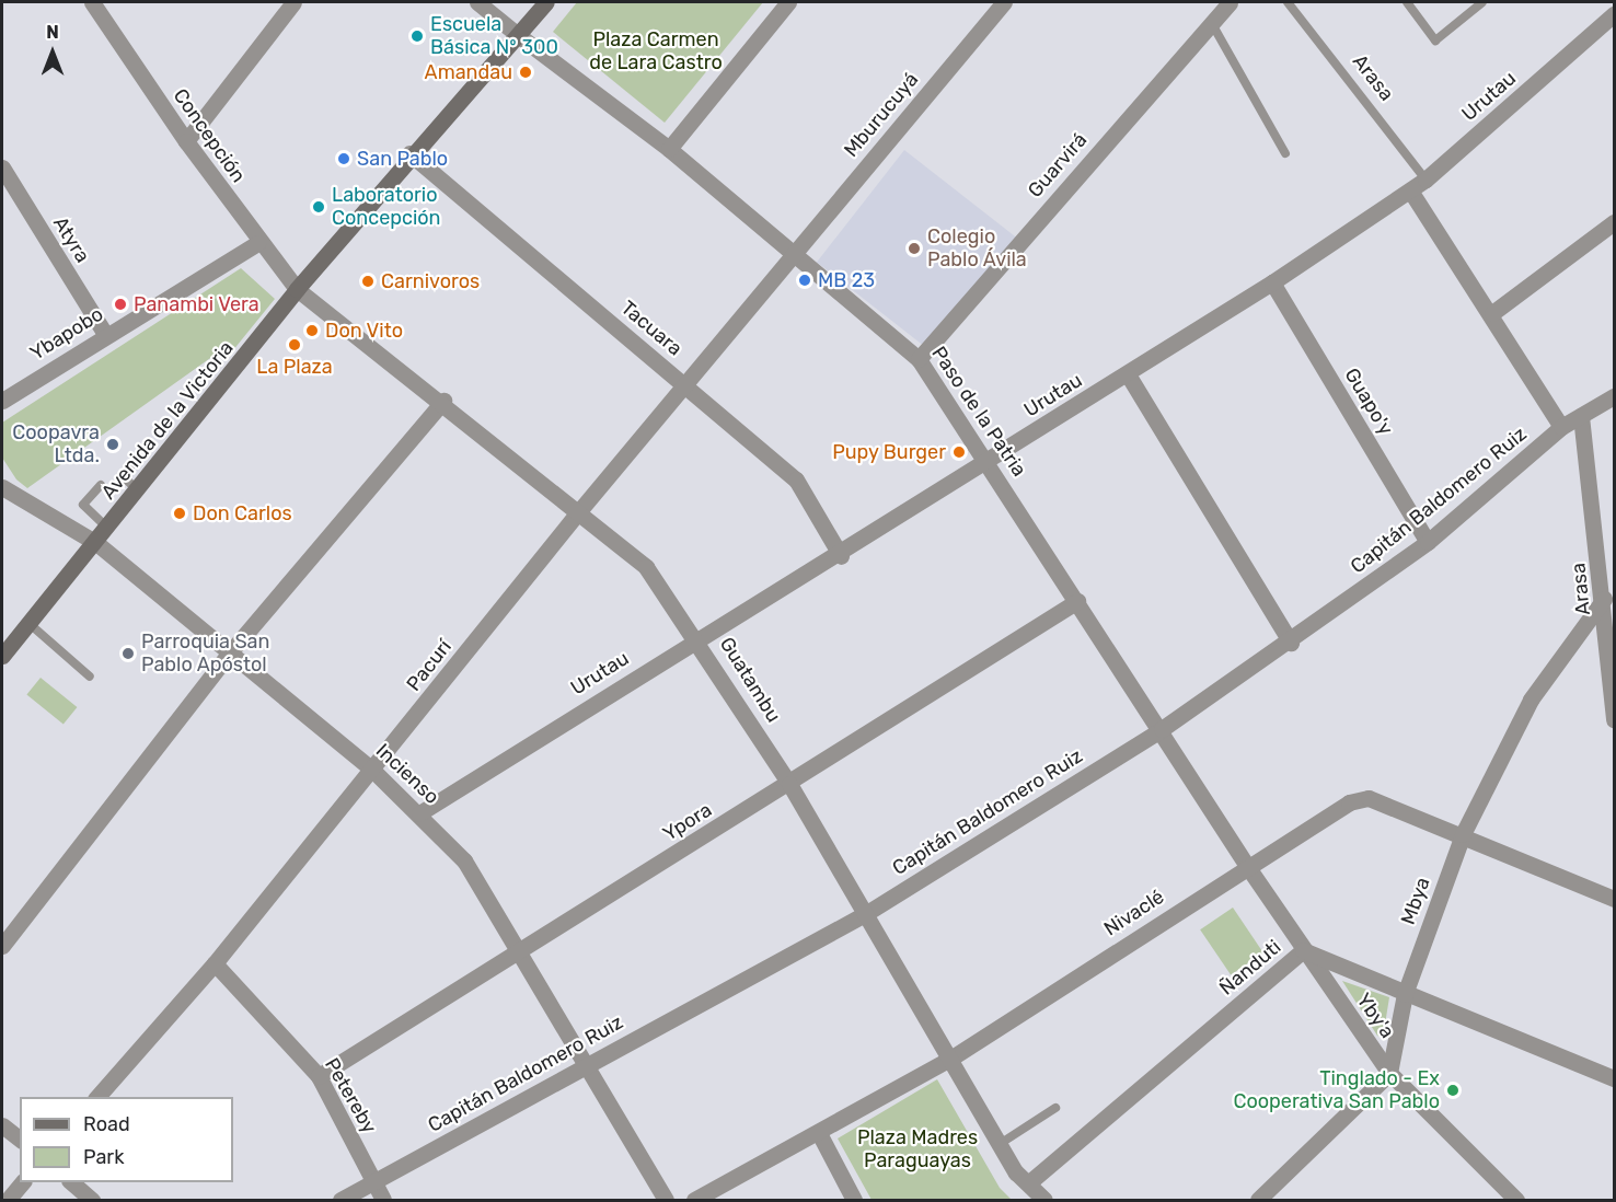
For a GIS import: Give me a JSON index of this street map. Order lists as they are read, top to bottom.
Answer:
{
  "streets": {
    "main road": ["Avenida de la Victoria"],
    "street": [
      "Arasa",
      "Urutau",
      "Mburucuyá",
      "Concepción",
      "Guarvirá",
      "Atyra",
      "Tacuara",
      "Ybapobo",
      "Guapo'y",
      "Paso de la Patria",
      "Capitán Baldomero Ruiz",
      "Pacurí",
      "Guatambu",
      "Incienso",
      "Ypora",
      "Mbya",
      "Nivaclé",
      "Ñanduti",
      "Yby'a",
      "Petereby"
    ]
  },
  "crossings": [
    ["Arasa", "Urutau"],
    ["Arasa", "Capitán Baldomero Ruiz"],
    ["Arasa", "Mbya"],
    ["Urutau", "Tacuara"],
    ["Urutau", "Guapo'y"],
    ["Urutau", "Paso de la Patria"],
    ["Urutau", "Guatambu"],
    ["Urutau", "Incienso"],
    ["Mburucuyá", "Paso de la Patria"],
    ["Mburucuyá", "Pacurí"],
    ["Concepción", "Ybapobo"],
    ["Concepción", "Avenida de la Victoria"],
    ["Concepción", "Guatambu"],
    ["Guarvirá", "Paso de la Patria"],
    ["Atyra", "Ybapobo"],
    ["Tacuara", "Avenida de la Victoria"],
    ["Tacuara", "Pacurí"],
    ["Guapo'y", "Capitán Baldomero Ruiz"],
    ["Paso de la Patria", "Avenida de la Victoria"],
    ["Paso de la Patria", "Capitán Baldomero Ruiz"],
    ["Paso de la Patria", "Pacurí"],
    ["Paso de la Patria", "Ypora"],
    ["Paso de la Patria", "Nivaclé"],
    ["Paso de la Patria", "Yby'a"],
    ["Avenida de la Victoria", "Guatambu"],
    ["Avenida de la Victoria", "Incienso"],
    ["Capitán Baldomero Ruiz", "Guatambu"],
    ["Capitán Baldomero Ruiz", "Incienso"],
    ["Capitán Baldomero Ruiz", "Petereby"],
    ["Pacurí", "Guatambu"],
    ["Pacurí", "Incienso"],
    ["Pacurí", "Petereby"],
    ["Guatambu", "Ypora"],
    ["Guatambu", "Nivaclé"],
    ["Guatambu", "Ñanduti"],
    ["Incienso", "Ypora"],
    ["Ypora", "Petereby"],
    ["Mbya", "Nivaclé"],
    ["Mbya", "Ñanduti"],
    ["Mbya", "Yby'a"],
    ["Nivaclé", "Yby'a"],
    ["Ñanduti", "Yby'a"]
  ],
  "parks": ["Plaza Carmen de Lara Castro", "Plaza Madres Paraguayas"],
  "places": [
    "Escuela Básica Nº 300",
    "Amandau",
    "San Pablo",
    "Laboratorio Concepción",
    "Colegio Pablo Ávila",
    "MB 23",
    "Carnivoros",
    "Panambi Vera",
    "Don Vito",
    "La Plaza",
    "Coopavra Ltda.",
    "Pupy Burger",
    "Don Carlos",
    "Parroquia San Pablo Apóstol",
    "Tinglado - Ex Cooperativa San Pablo"
  ],
  "legend": ["Road", "Park"],
  "north": "top"
}
